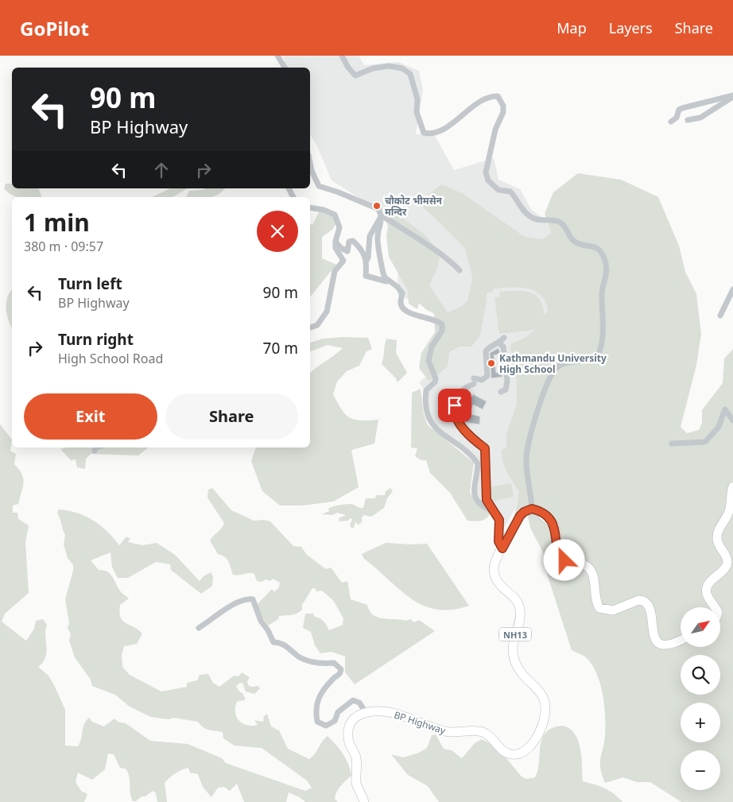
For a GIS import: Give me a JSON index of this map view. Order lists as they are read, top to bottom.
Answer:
{
  "streets": {
    "highway": ["NH13", "BP Highway"]
  },
  "places": ["चौकोट भीमसेन मन्दिर", "Kathmandu University High School"],
  "north": "top right",
  "page": {
    "header": "GoPilot",
    "nav": ["Map", "Layers", "Share"],
    "turn": ["90 m", "BP Highway"],
    "heading": ["1 min", "380 m · 09:57"],
    "list": [
      {
        "name": "Turn left",
        "note": "BP Highway",
        "value": "90 m"
      },
      {
        "name": "Turn right",
        "note": "High School Road",
        "value": "70 m"
      }
    ],
    "buttons": ["Exit", "Share"],
    "map_buttons": ["+", "−"]
  }
}
